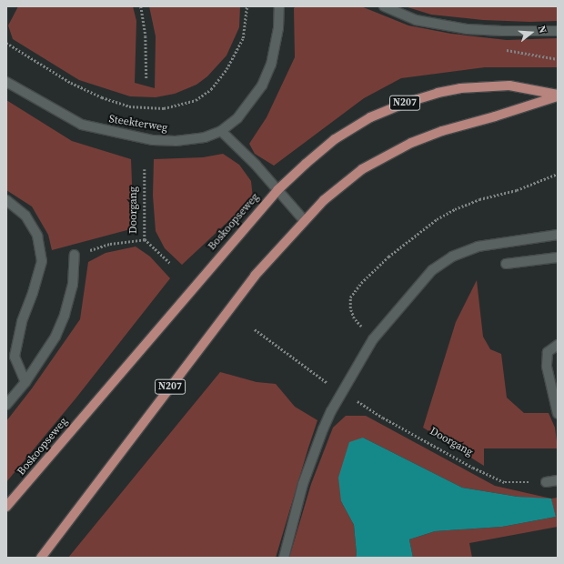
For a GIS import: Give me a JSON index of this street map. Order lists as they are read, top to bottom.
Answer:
{
  "streets": {
    "main road": ["N207", "Boskoopseweg"],
    "street": ["Steekterweg"],
    "path": ["Doorgang"]
  },
  "north": "right"
}
